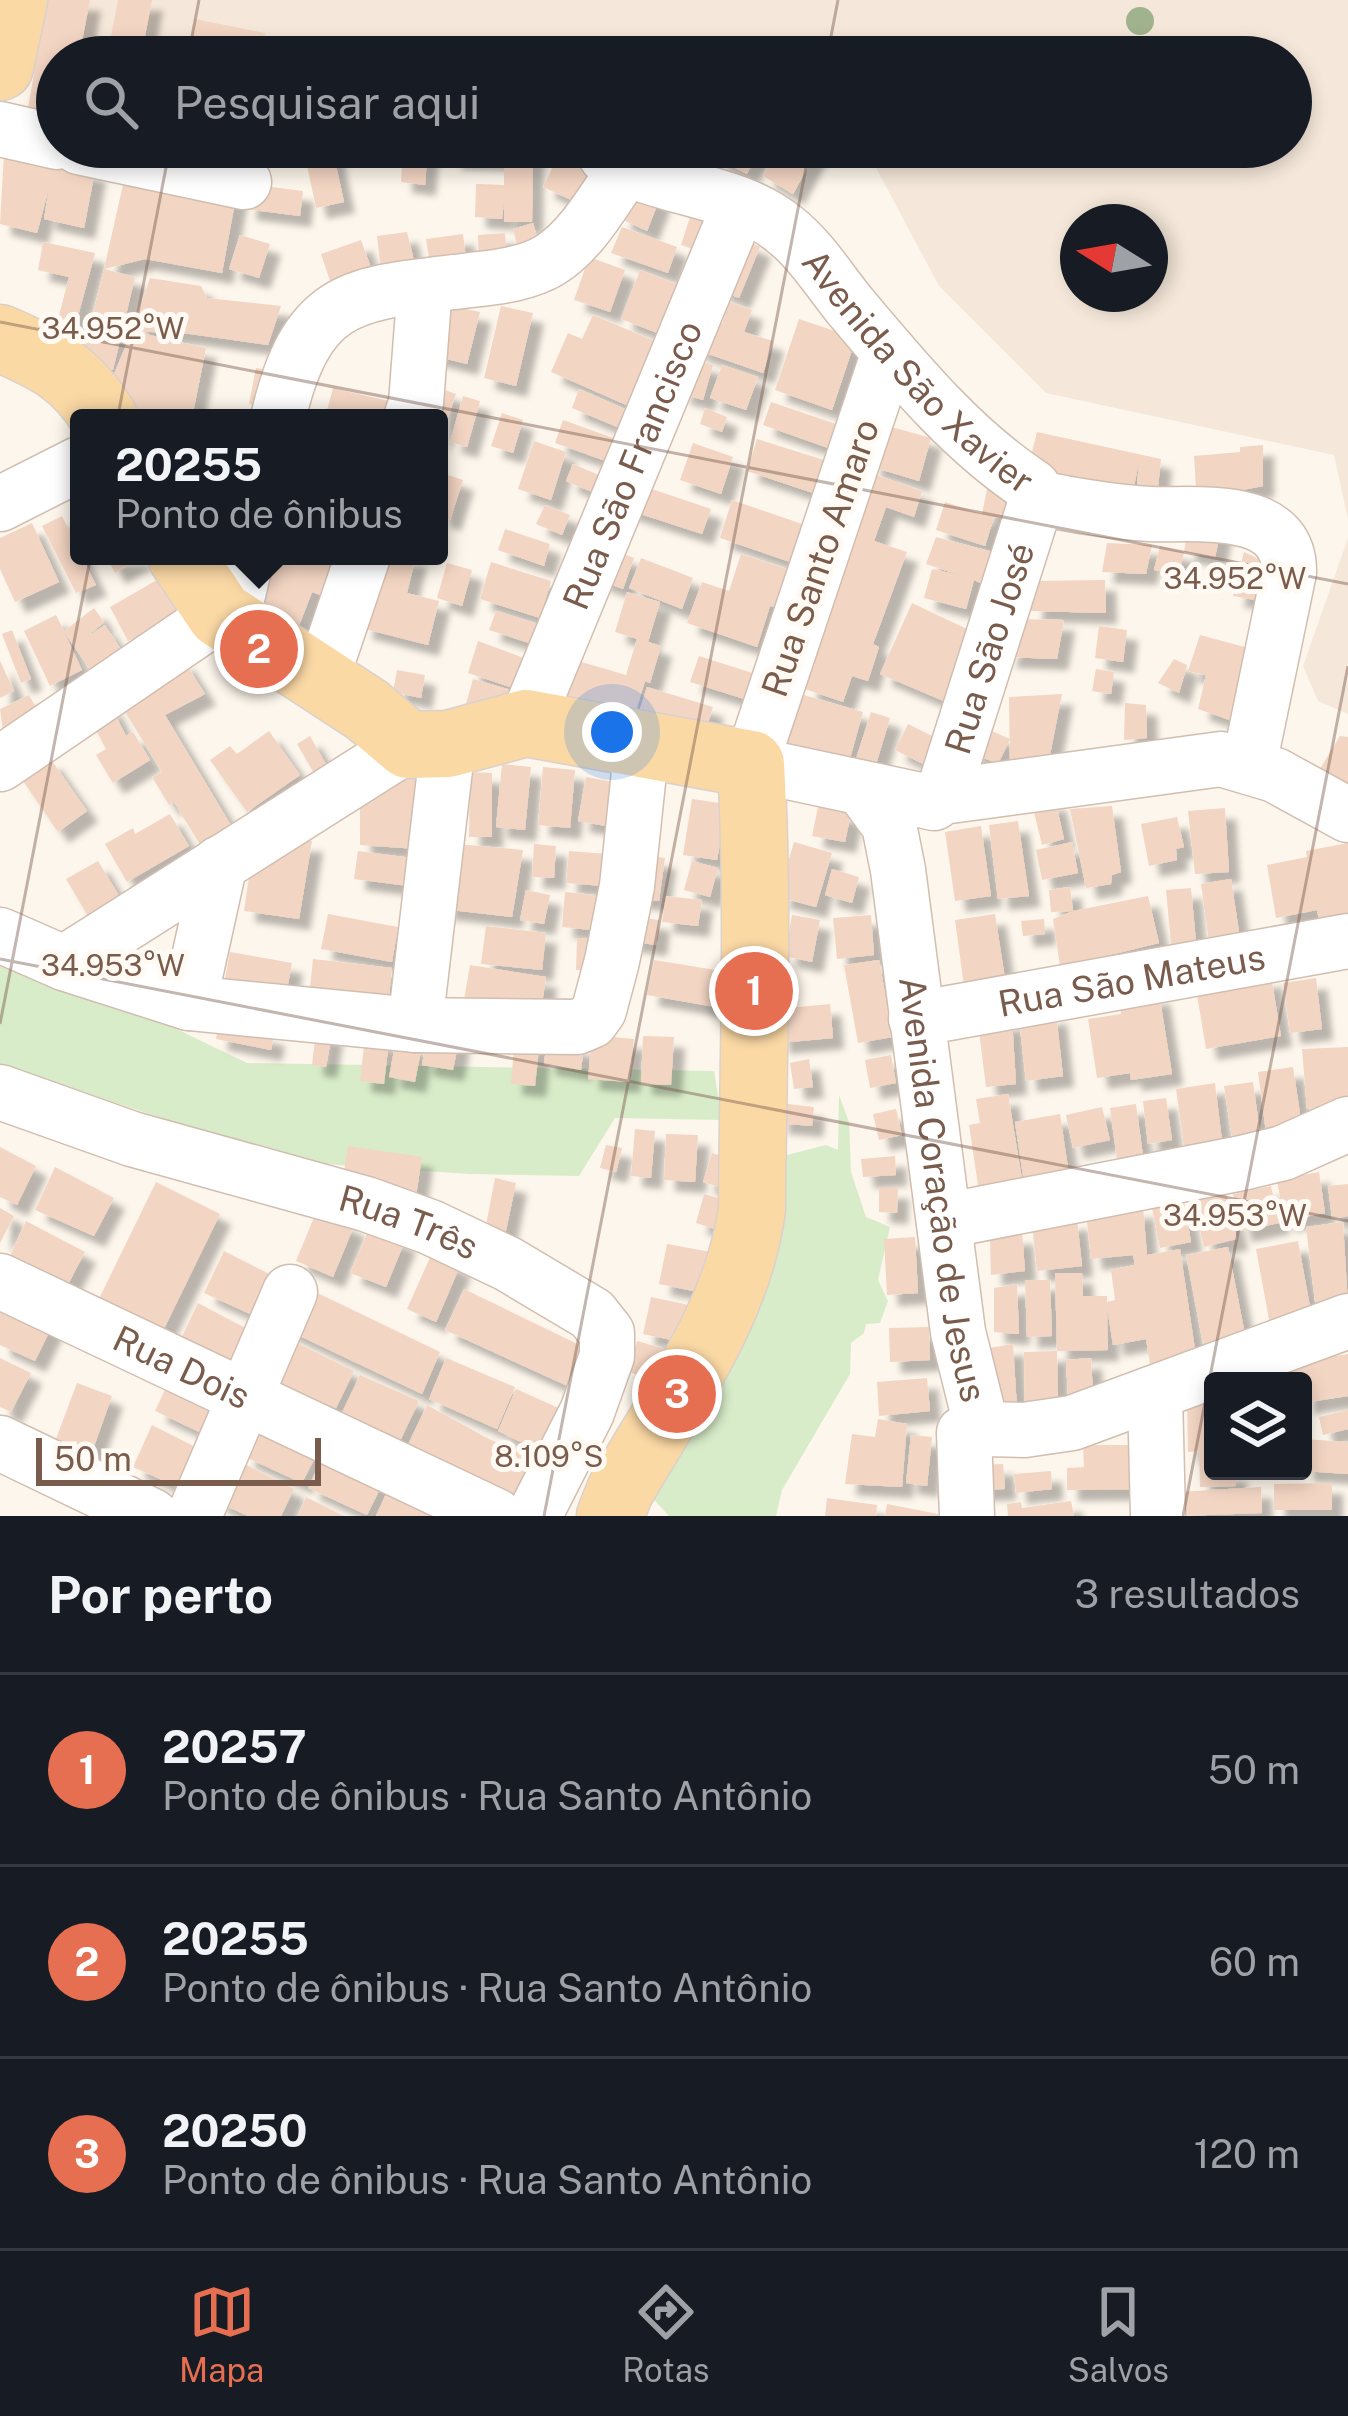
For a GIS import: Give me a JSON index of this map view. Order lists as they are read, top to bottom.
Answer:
{
  "streets": {
    "street": [
      "Avenida São Xavier",
      "Rua São Francisco",
      "Rua Santo Amaro",
      "Rua São José",
      "Rua São Mateus",
      "Avenida Coração de Jesus",
      "Rua Três",
      "Rua Dois"
    ]
  },
  "crossings": [
    ["Avenida São Xavier", "Rua São Francisco"],
    ["Avenida São Xavier", "Rua Santo Amaro"],
    ["Avenida São Xavier", "Rua São José"],
    ["Rua São Mateus", "Avenida Coração de Jesus"]
  ],
  "scale_bar": "50 m",
  "north": "left",
  "page": {
    "search": "Pesquisar aqui",
    "popup": ["20255", "Ponto de ônibus"],
    "pins": ["2", "1", "3"],
    "scale": "50 m",
    "heading": ["Por perto", "3 resultados"],
    "list": [
      {
        "mark": "1",
        "name": "20257",
        "note": "Ponto de ônibus · Rua Santo Antônio",
        "value": "50 m"
      },
      {
        "mark": "2",
        "name": "20255",
        "note": "Ponto de ônibus · Rua Santo Antônio",
        "value": "60 m"
      },
      {
        "mark": "3",
        "name": "20250",
        "note": "Ponto de ônibus · Rua Santo Antônio",
        "value": "120 m"
      }
    ],
    "nav": ["Mapa", "Rotas", "Salvos"]
  },
  "coordinates": ["34.952°W", "34.953°W", "8.109°S"]
}
